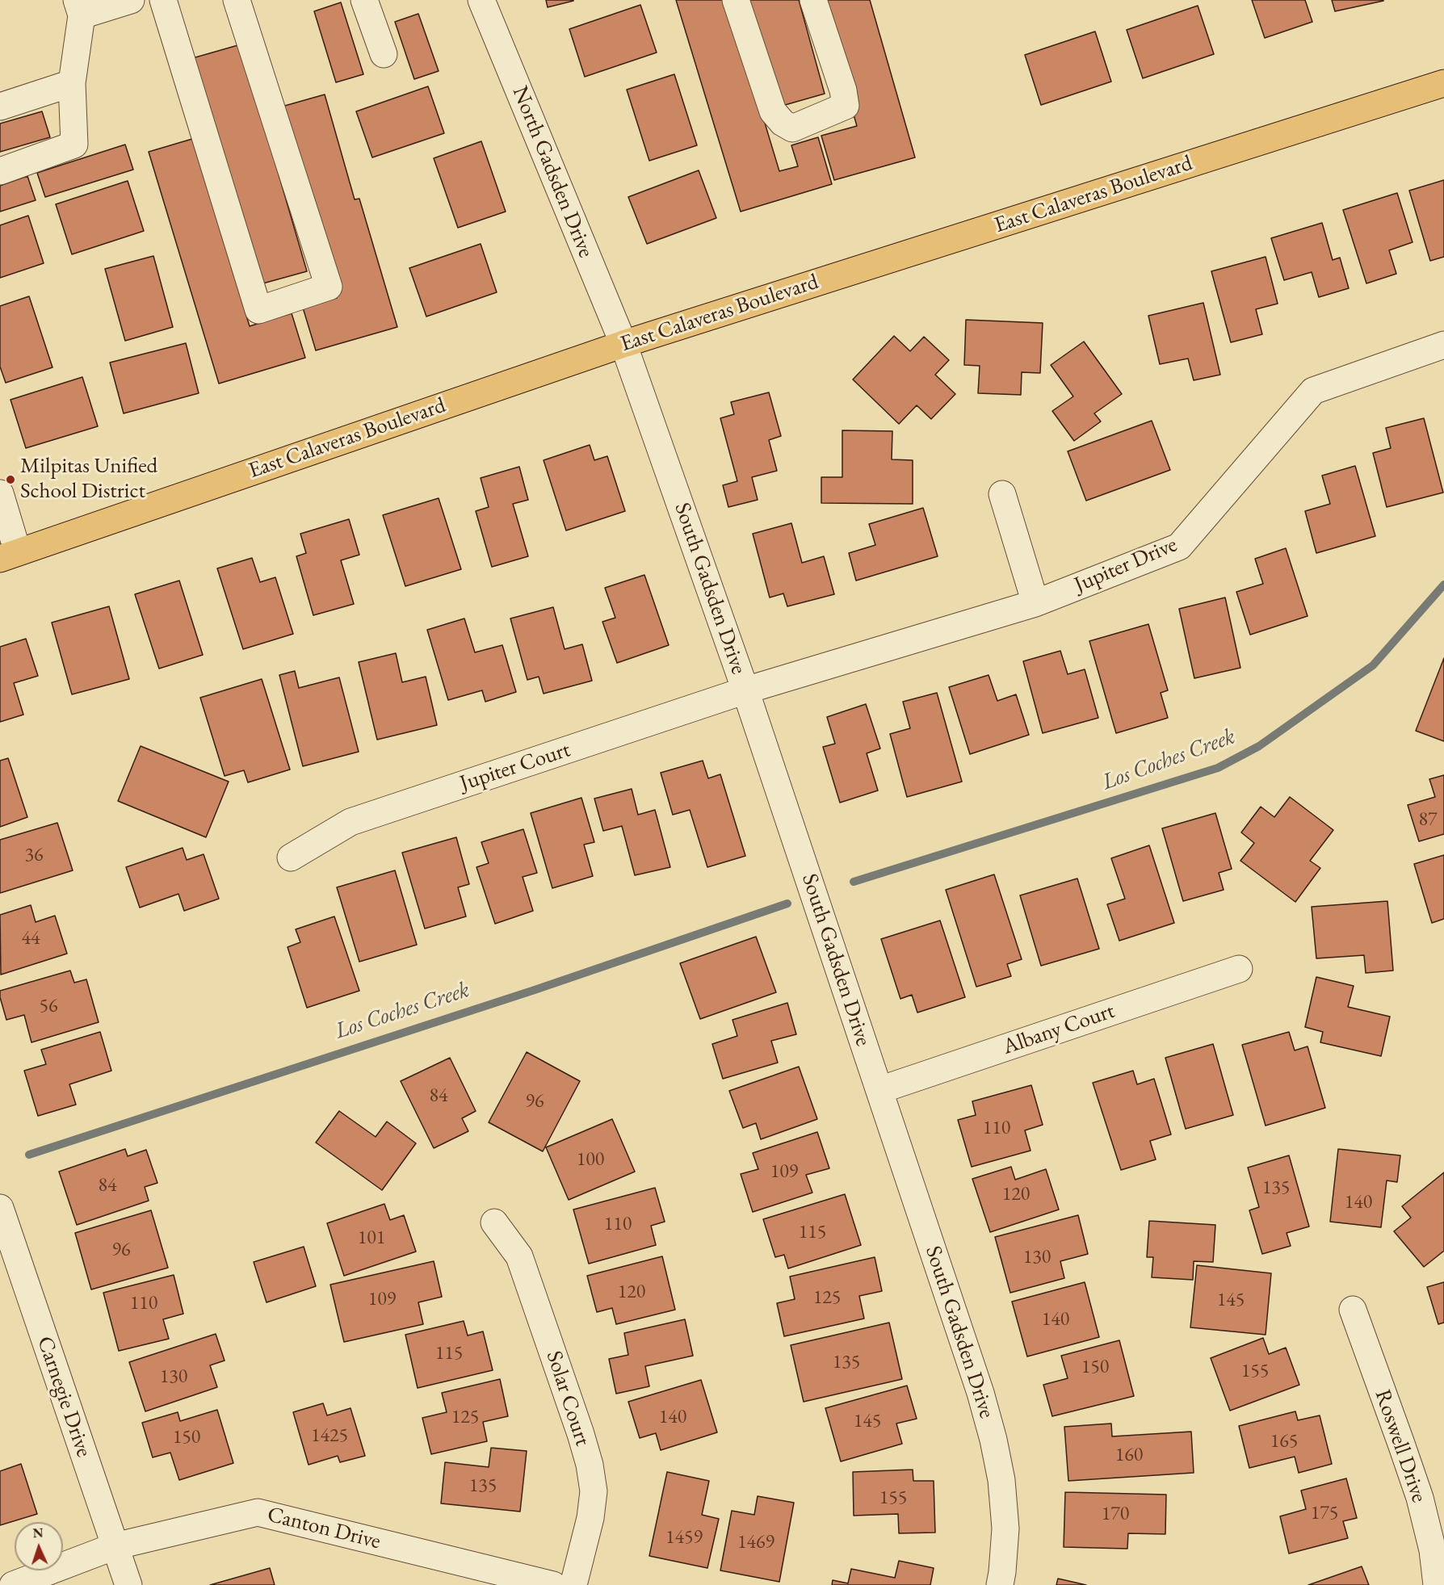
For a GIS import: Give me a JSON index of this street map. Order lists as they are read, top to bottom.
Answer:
{
  "streets": {
    "main road": ["East Calaveras Boulevard"],
    "street": [
      "North Gadsden Drive",
      "Jupiter Drive",
      "South Gadsden Drive",
      "Jupiter Court",
      "Albany Court",
      "Carnegie Drive",
      "Solar Court",
      "Roswell Drive",
      "Canton Drive"
    ]
  },
  "crossings": [
    ["North Gadsden Drive", "East Calaveras Boulevard"],
    ["North Gadsden Drive", "South Gadsden Drive"],
    ["East Calaveras Boulevard", "South Gadsden Drive"],
    ["Jupiter Drive", "South Gadsden Drive"],
    ["Jupiter Drive", "Jupiter Court"],
    ["South Gadsden Drive", "Jupiter Court"],
    ["South Gadsden Drive", "Albany Court"],
    ["Carnegie Drive", "Canton Drive"]
  ],
  "water": ["Los Coches Creek"],
  "places": ["Milpitas Unified School District"],
  "house_numbers": [
    "87",
    "36",
    "44",
    "56",
    "84",
    "96",
    "110",
    "100",
    "109",
    "84",
    "135",
    "120",
    "140",
    "110",
    "115",
    "101",
    "96",
    "130",
    "120",
    "125",
    "109",
    "145",
    "110",
    "140",
    "115",
    "135",
    "150",
    "155",
    "130",
    "125",
    "140",
    "145",
    "1425",
    "150",
    "165",
    "160",
    "135",
    "155",
    "175",
    "170",
    "1459",
    "1469"
  ],
  "north": "top"
}
